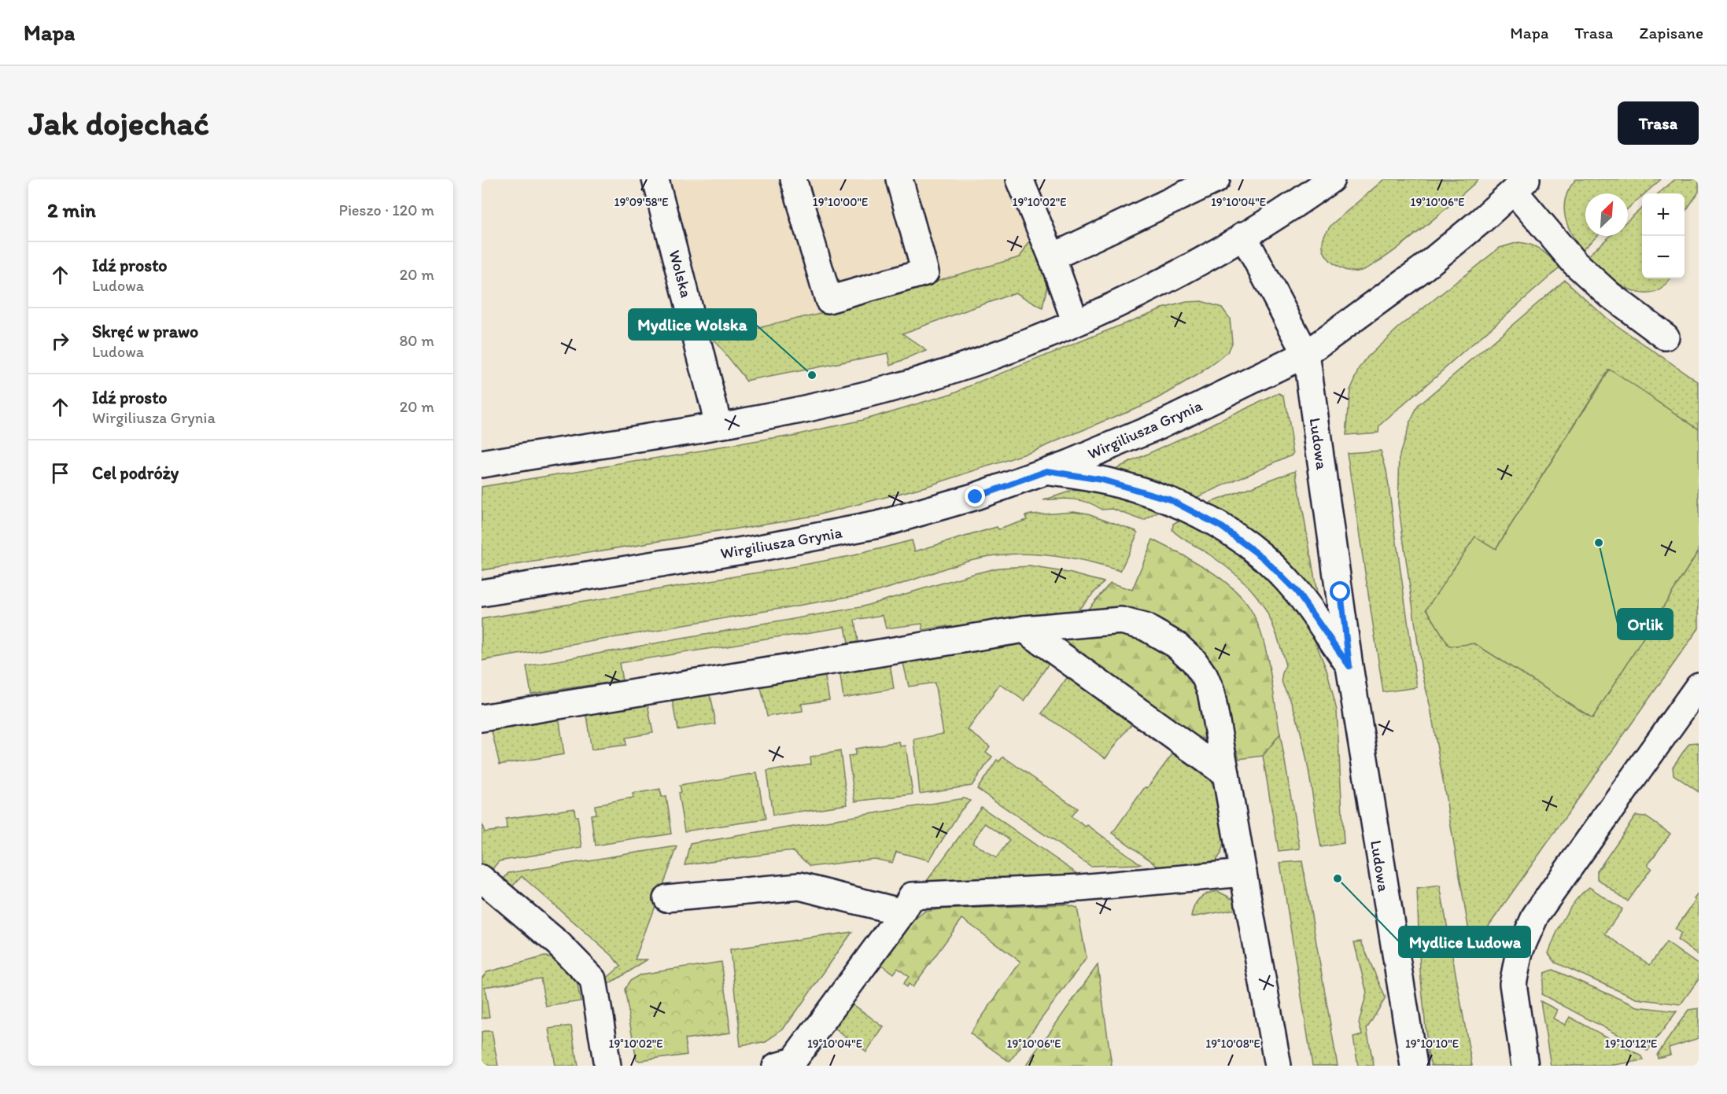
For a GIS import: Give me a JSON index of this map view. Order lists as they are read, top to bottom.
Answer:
{
  "streets": {
    "street": ["Wolska", "Wirgiliusza Grynia", "Ludowa"]
  },
  "crossings": [
    ["Wirgiliusza Grynia", "Ludowa"]
  ],
  "places": ["Mydlice Wolska", "Orlik", "Mydlice Ludowa"],
  "north": "top right",
  "page": {
    "header": "Mapa",
    "nav": ["Mapa", "Trasa", "Zapisane"],
    "buttons": "Trasa",
    "title": "Jak dojechać",
    "heading": ["2 min", "Pieszo · 120 m"],
    "map_buttons": ["+", "−"],
    "list": [
      ["Idź prosto", "Ludowa", "20 m"],
      ["Skręć w prawo", "Ludowa", "80 m"],
      ["Idź prosto", "Wirgiliusza Grynia", "20 m"],
      "Cel podróży"
    ]
  },
  "coordinates": [
    "19°09'58\"E",
    "19°10'00\"E",
    "19°10'02\"E",
    "19°10'04\"E",
    "19°10'06\"E",
    "19°10'08\"E",
    "19°10'10\"E",
    "19°10'12\"E"
  ]
}
